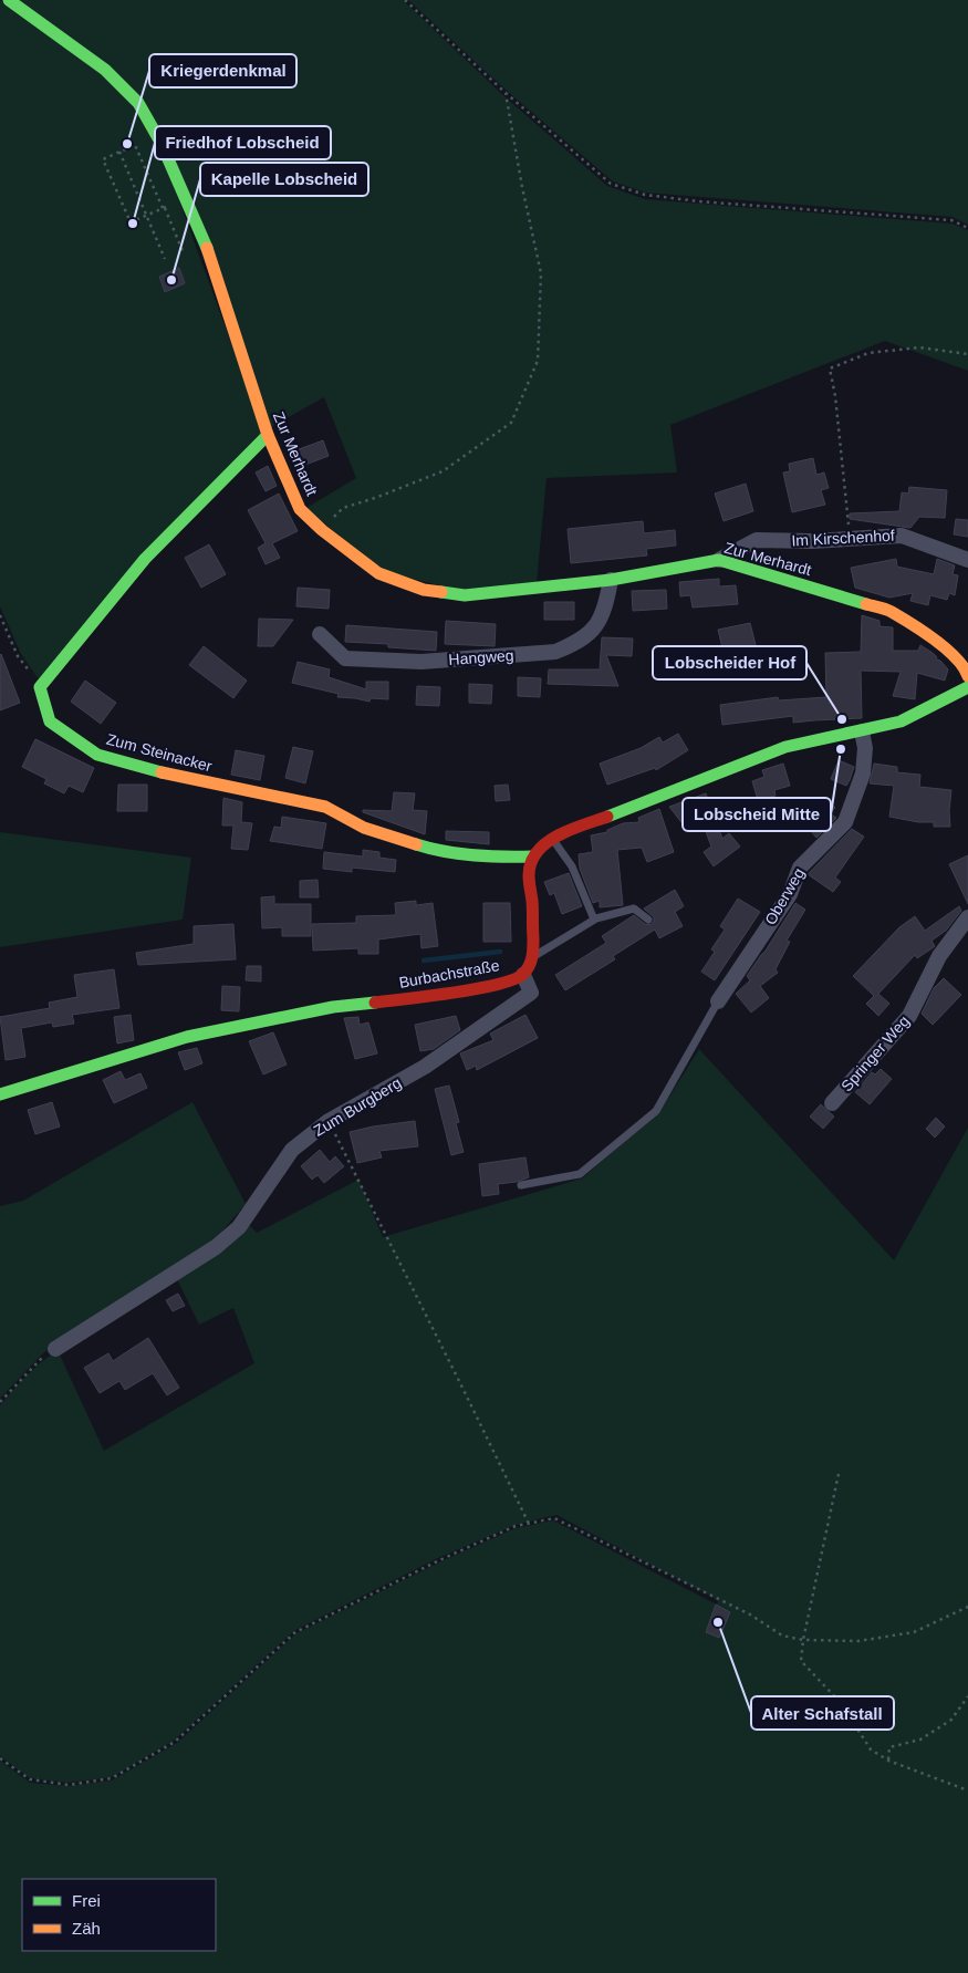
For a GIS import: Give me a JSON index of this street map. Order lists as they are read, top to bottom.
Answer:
{
  "streets": {
    "street": [
      "Zur Merhardt",
      "Im Kirschenhof",
      "Hangweg",
      "Zum Steinacker",
      "Oberweg",
      "Burbachstraße",
      "Springer Weg",
      "Zum Burgberg"
    ]
  },
  "crossings": [
    ["Zur Merhardt", "Im Kirschenhof"],
    ["Zur Merhardt", "Hangweg"],
    ["Burbachstraße", "Zum Burgberg"]
  ],
  "places": [
    "Kriegerdenkmal",
    "Friedhof Lobscheid",
    "Kapelle Lobscheid",
    "Lobscheider Hof",
    "Lobscheid Mitte",
    "Alter Schafstall"
  ],
  "legend": ["Frei", "Zäh"]
}
